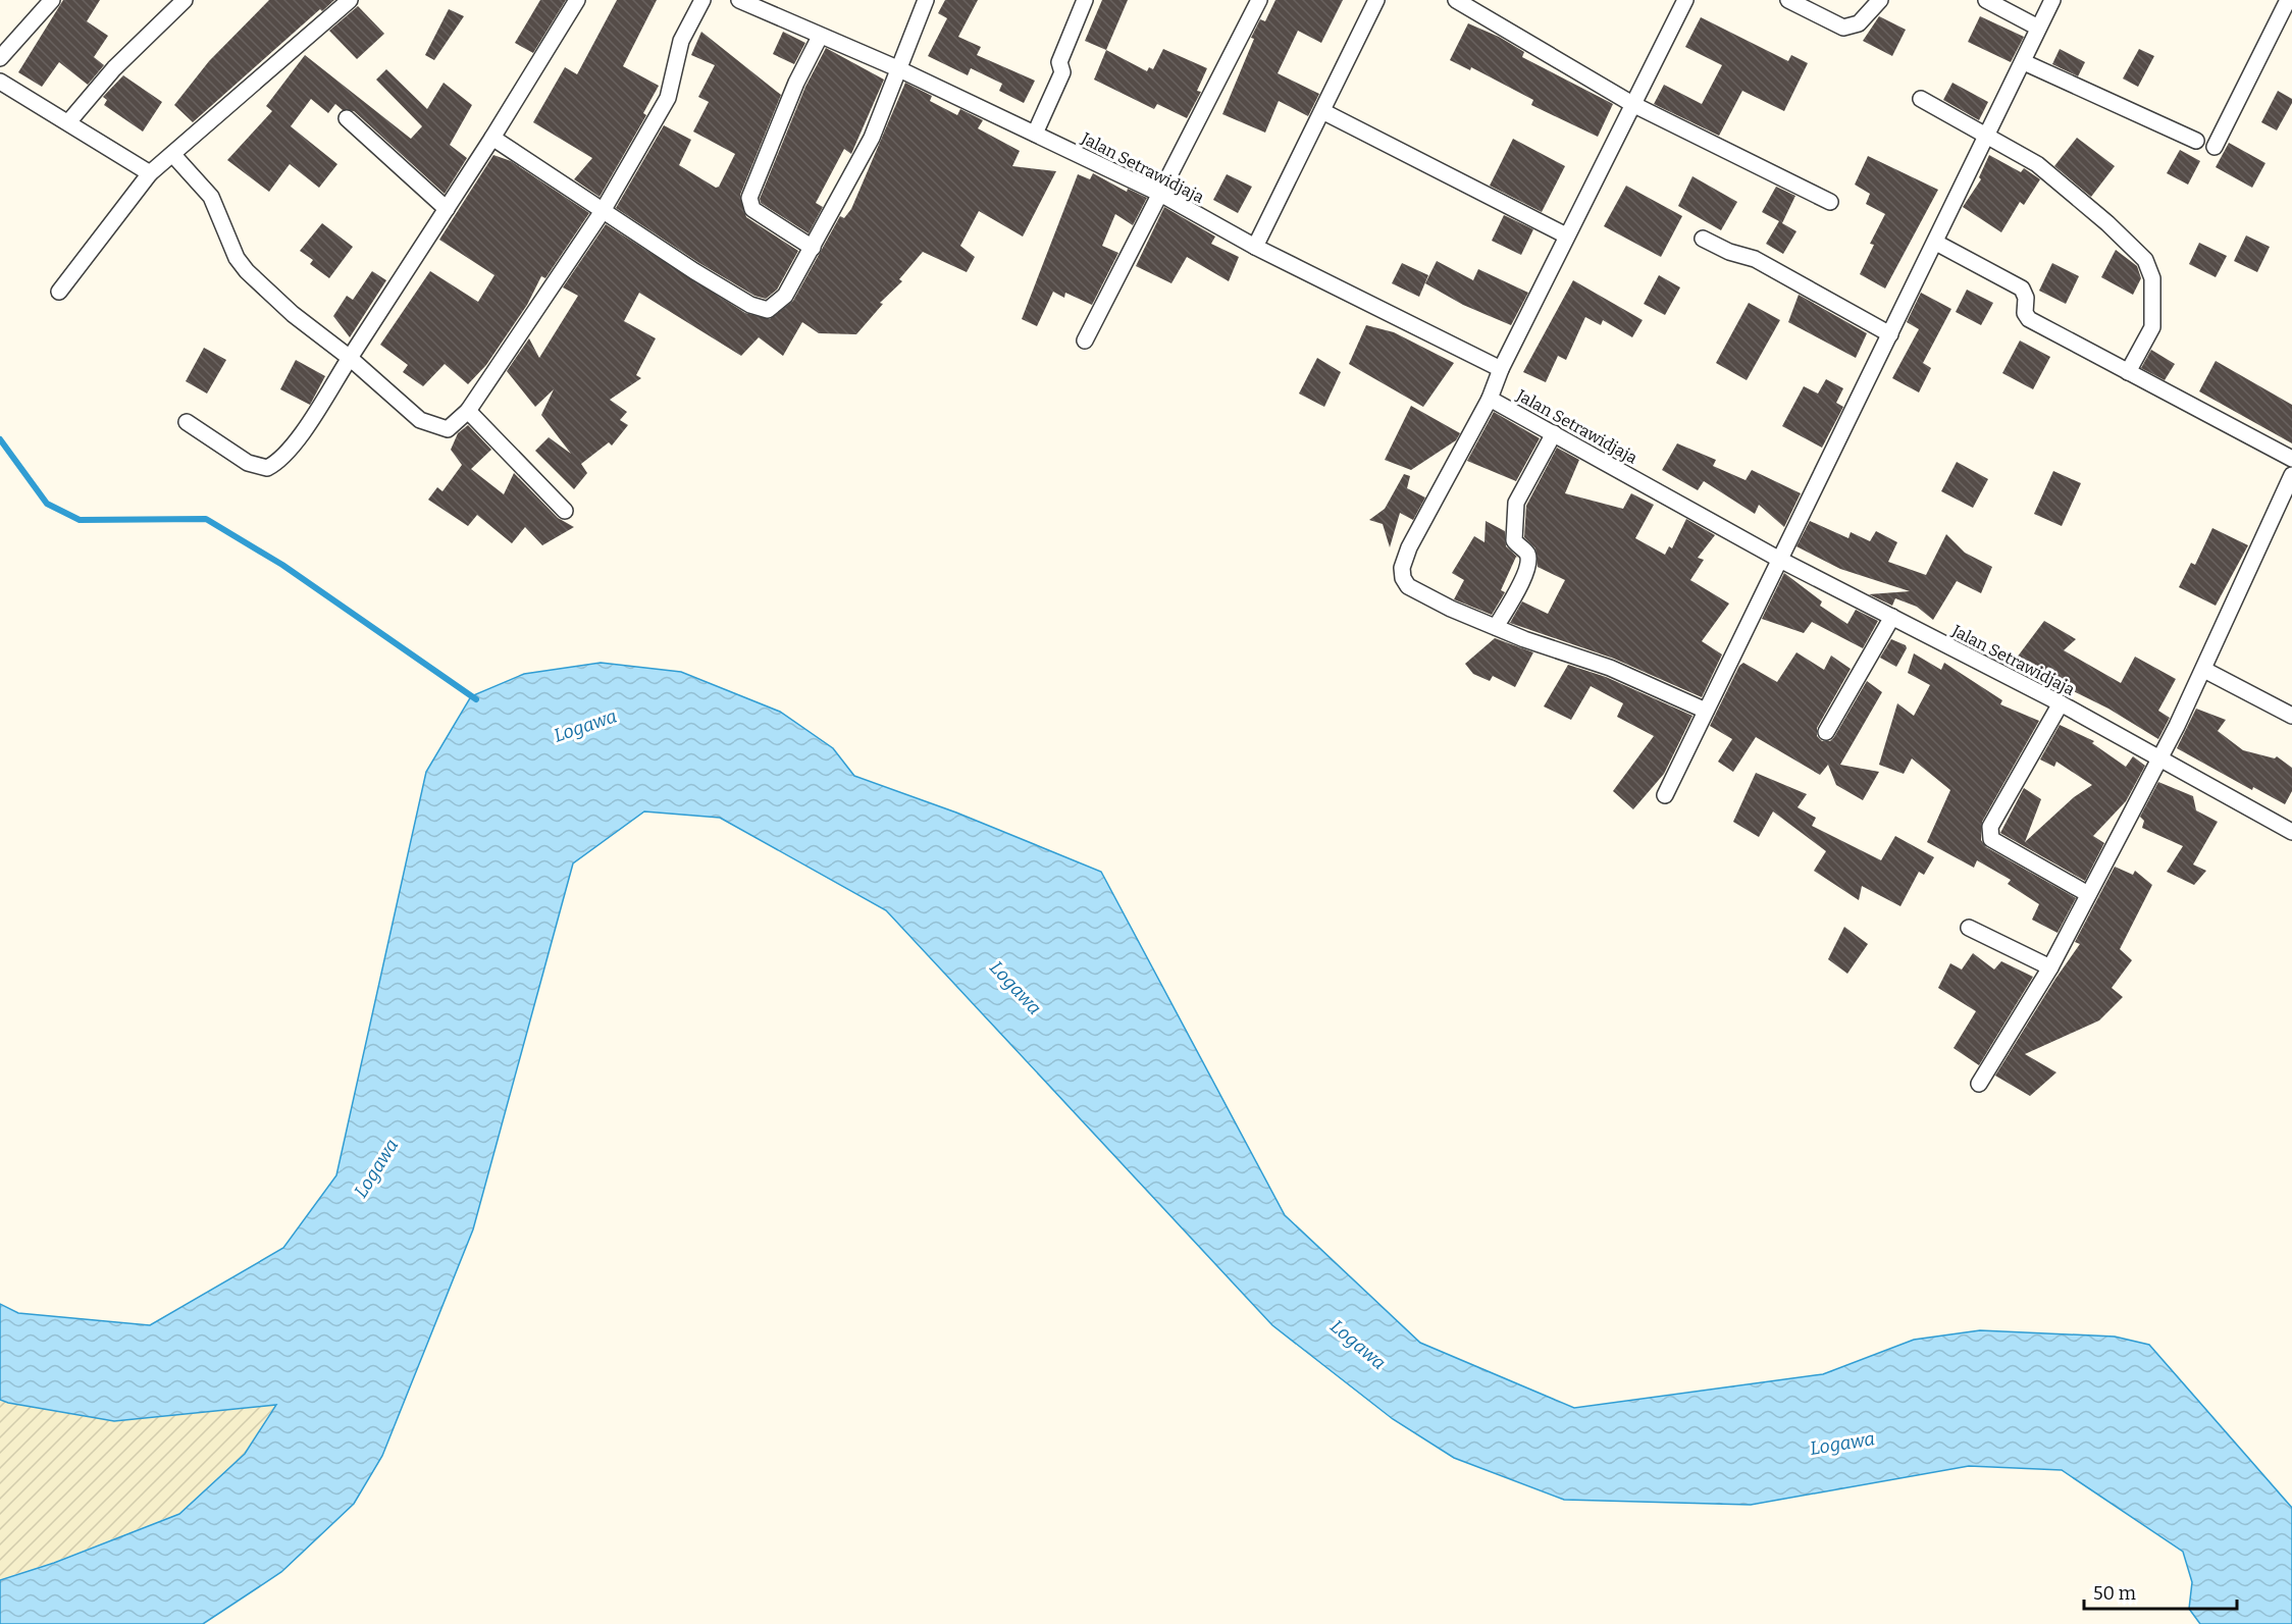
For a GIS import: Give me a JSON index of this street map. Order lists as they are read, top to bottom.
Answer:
{
  "streets": {
    "street": ["Jalan Setrawidjaja"]
  },
  "water": ["Logawa"],
  "scale_bar": "50 m"
}
